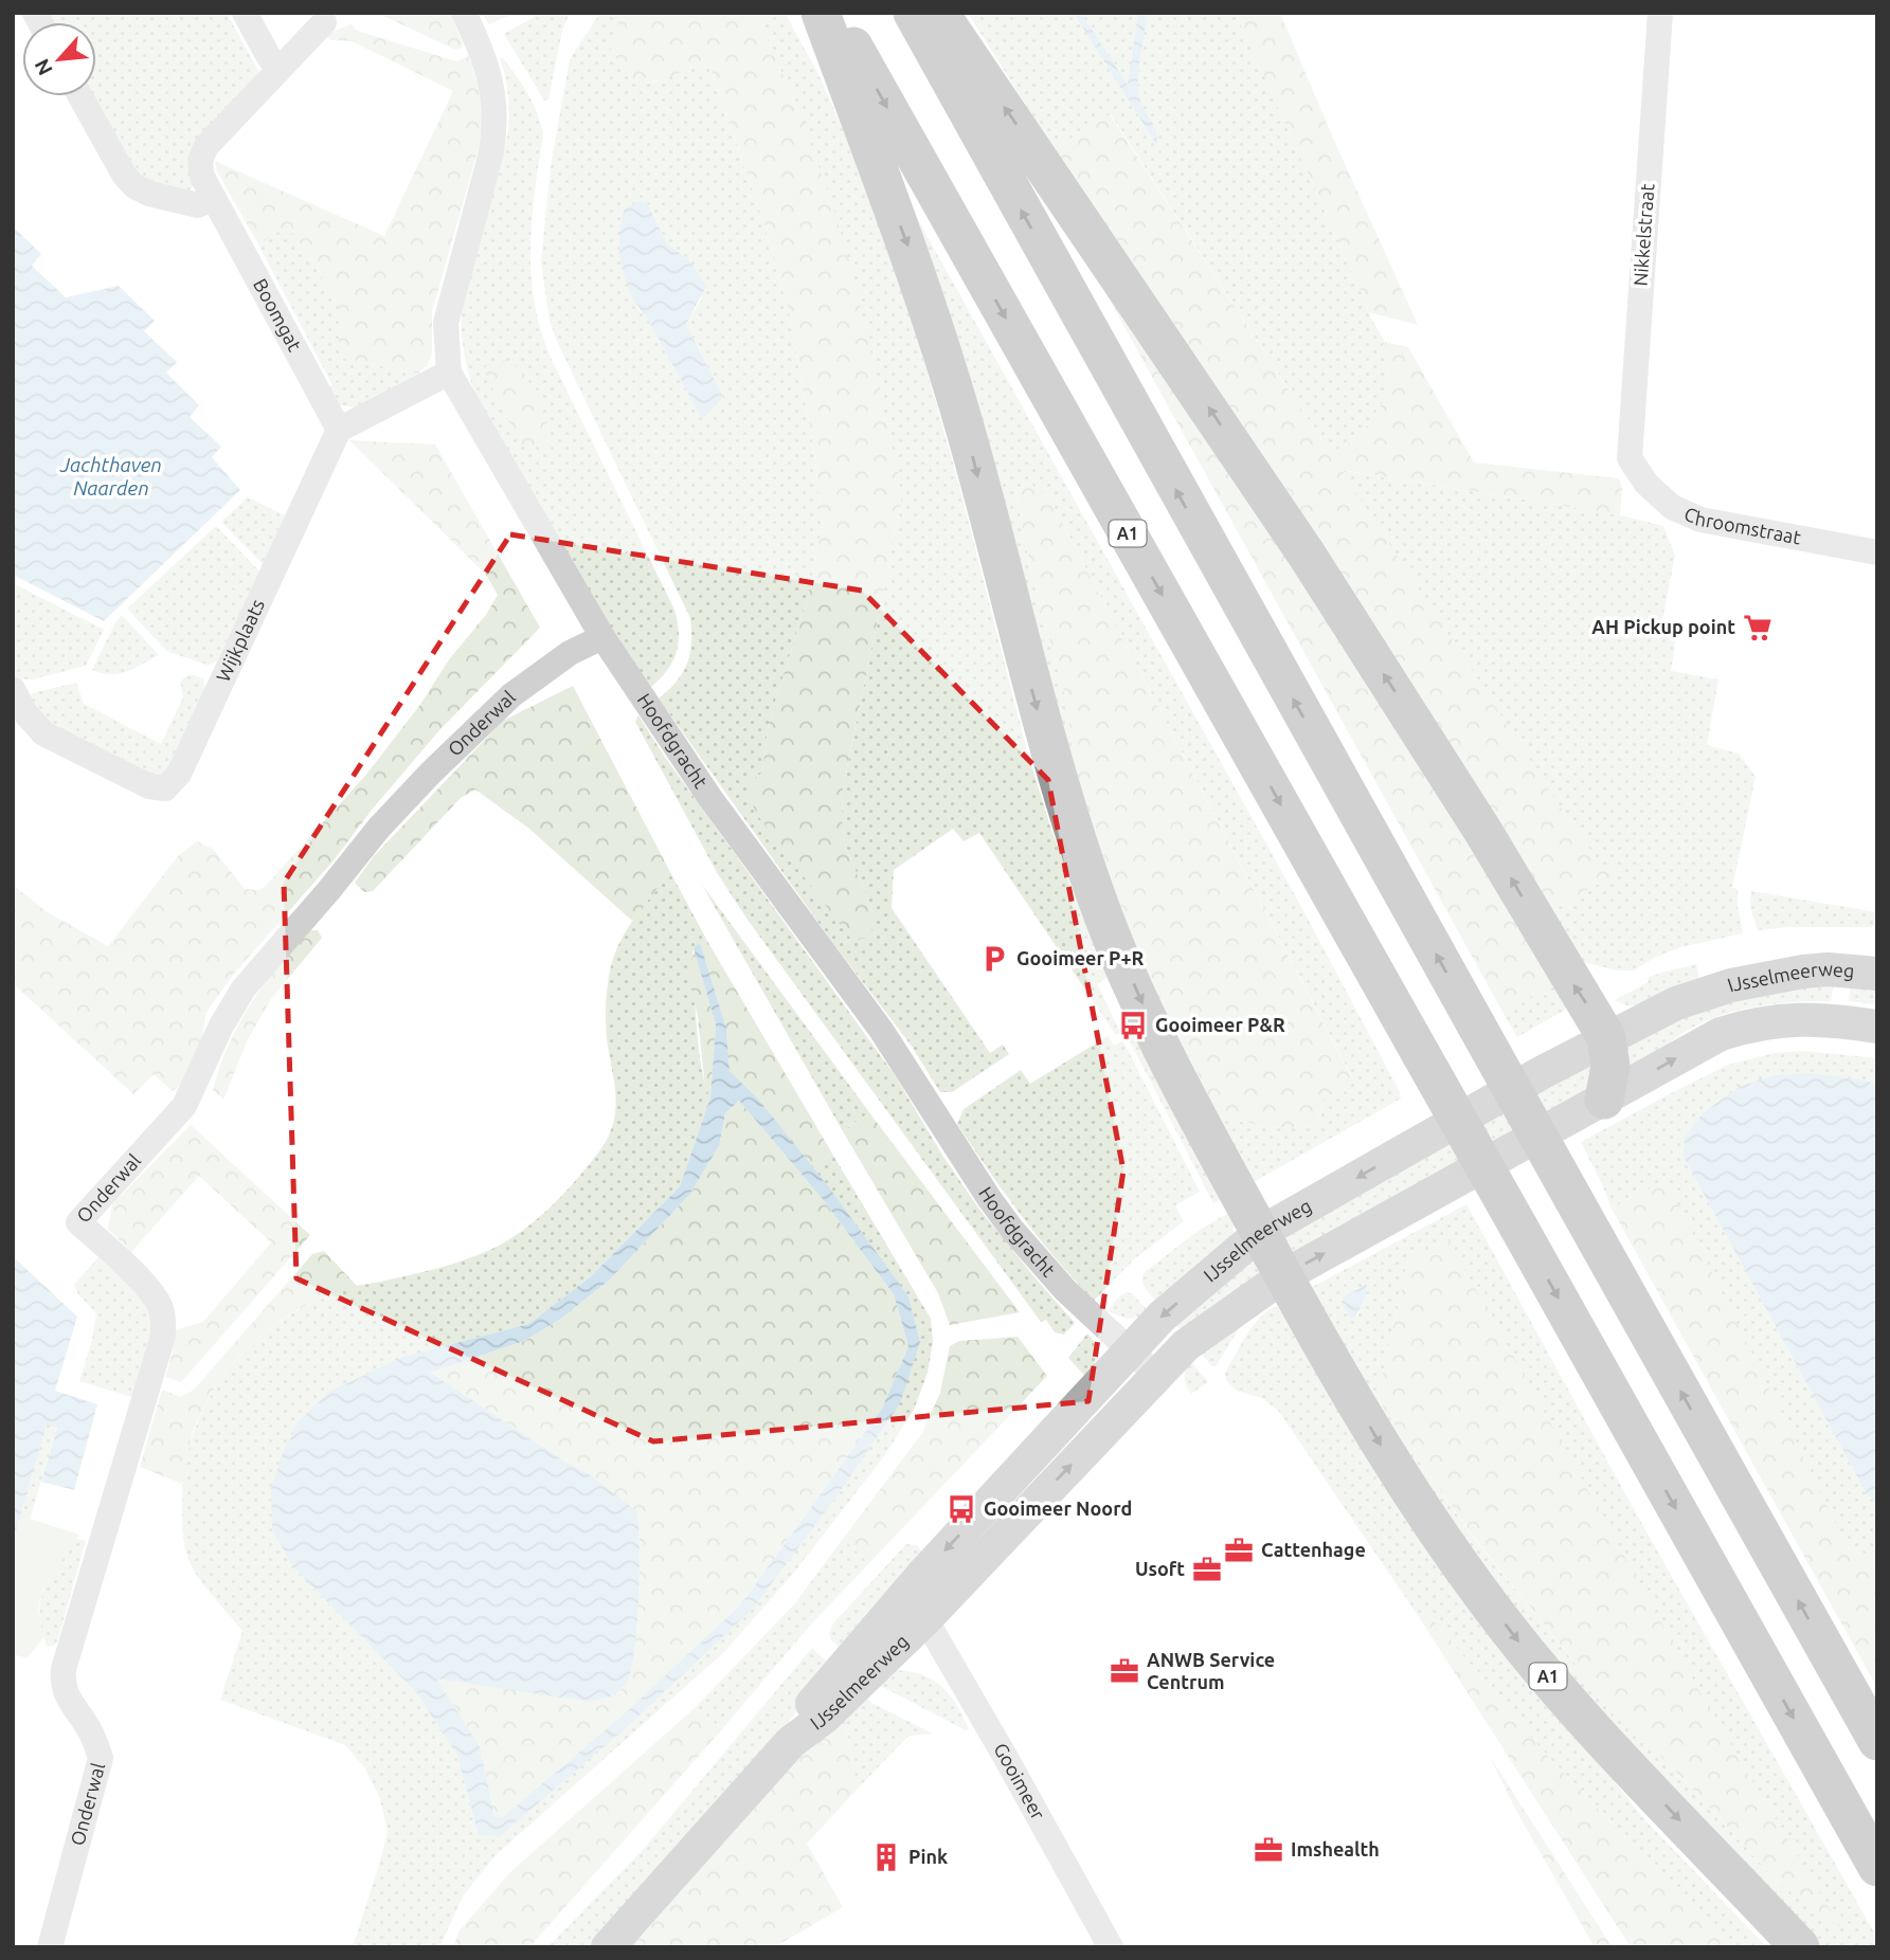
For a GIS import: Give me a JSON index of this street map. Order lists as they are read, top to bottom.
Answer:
{
  "streets": {
    "highway": ["A1"],
    "main road": ["IJsselmeerweg"],
    "street": [
      "Nikkelstraat",
      "Boomgat",
      "Chroomstraat",
      "Wijkplaats",
      "Onderwal",
      "Hoofdgracht",
      "Gooimeer"
    ]
  },
  "crossings": [
    ["Nikkelstraat", "Chroomstraat"],
    ["Boomgat", "Wijkplaats"],
    ["A1", "IJsselmeerweg"],
    ["Onderwal", "Hoofdgracht"],
    ["Hoofdgracht", "IJsselmeerweg"],
    ["IJsselmeerweg", "Gooimeer"]
  ],
  "water": ["Jachthaven Naarden"],
  "places": {
    "supermarket": ["AH Pickup point"],
    "parking": ["Gooimeer P+R"],
    "bus stop": ["Gooimeer P&R", "Gooimeer Noord"],
    "office": [
      "Cattenhage",
      "Usoft",
      "ANWB Service Centrum",
      "Imshealth"
    ],
    "building": ["Pink"]
  },
  "north": "bottom left"
}
